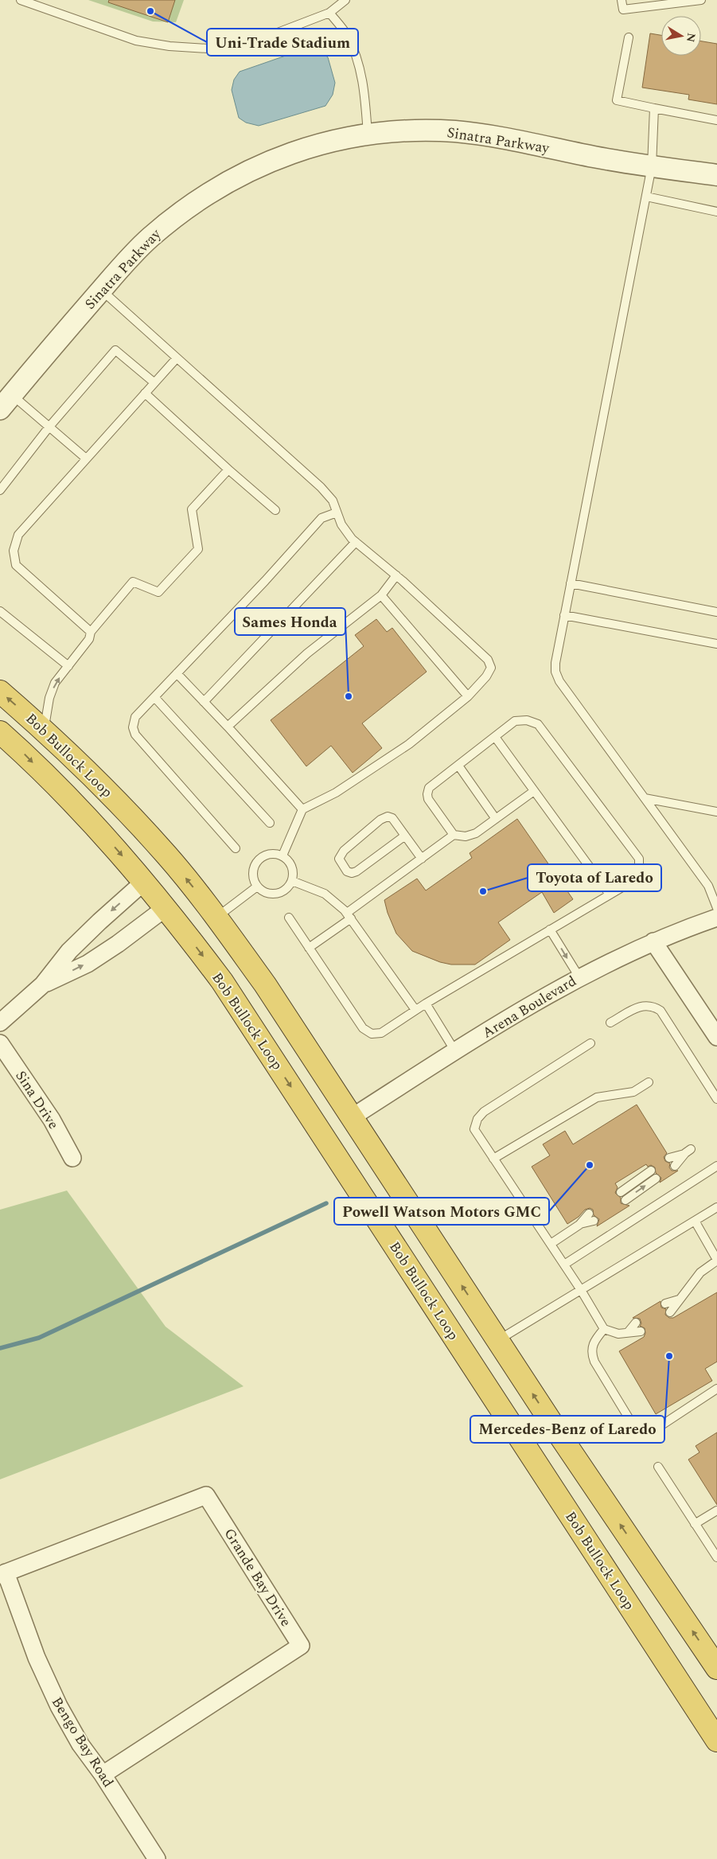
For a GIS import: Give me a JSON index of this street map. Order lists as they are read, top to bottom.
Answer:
{
  "streets": {
    "highway": ["Bob Bullock Loop"],
    "street": [
      "Sinatra Parkway",
      "Arena Boulevard",
      "Sina Drive",
      "Grande Bay Drive",
      "Bengo Bay Road"
    ]
  },
  "crossings": [
    ["Bob Bullock Loop", "Arena Boulevard"],
    ["Grande Bay Drive", "Bengo Bay Road"]
  ],
  "places": [
    "Uni-Trade Stadium",
    "Sames Honda",
    "Toyota of Laredo",
    "Powell Watson Motors GMC",
    "Mercedes-Benz of Laredo"
  ],
  "north": "right"
}
